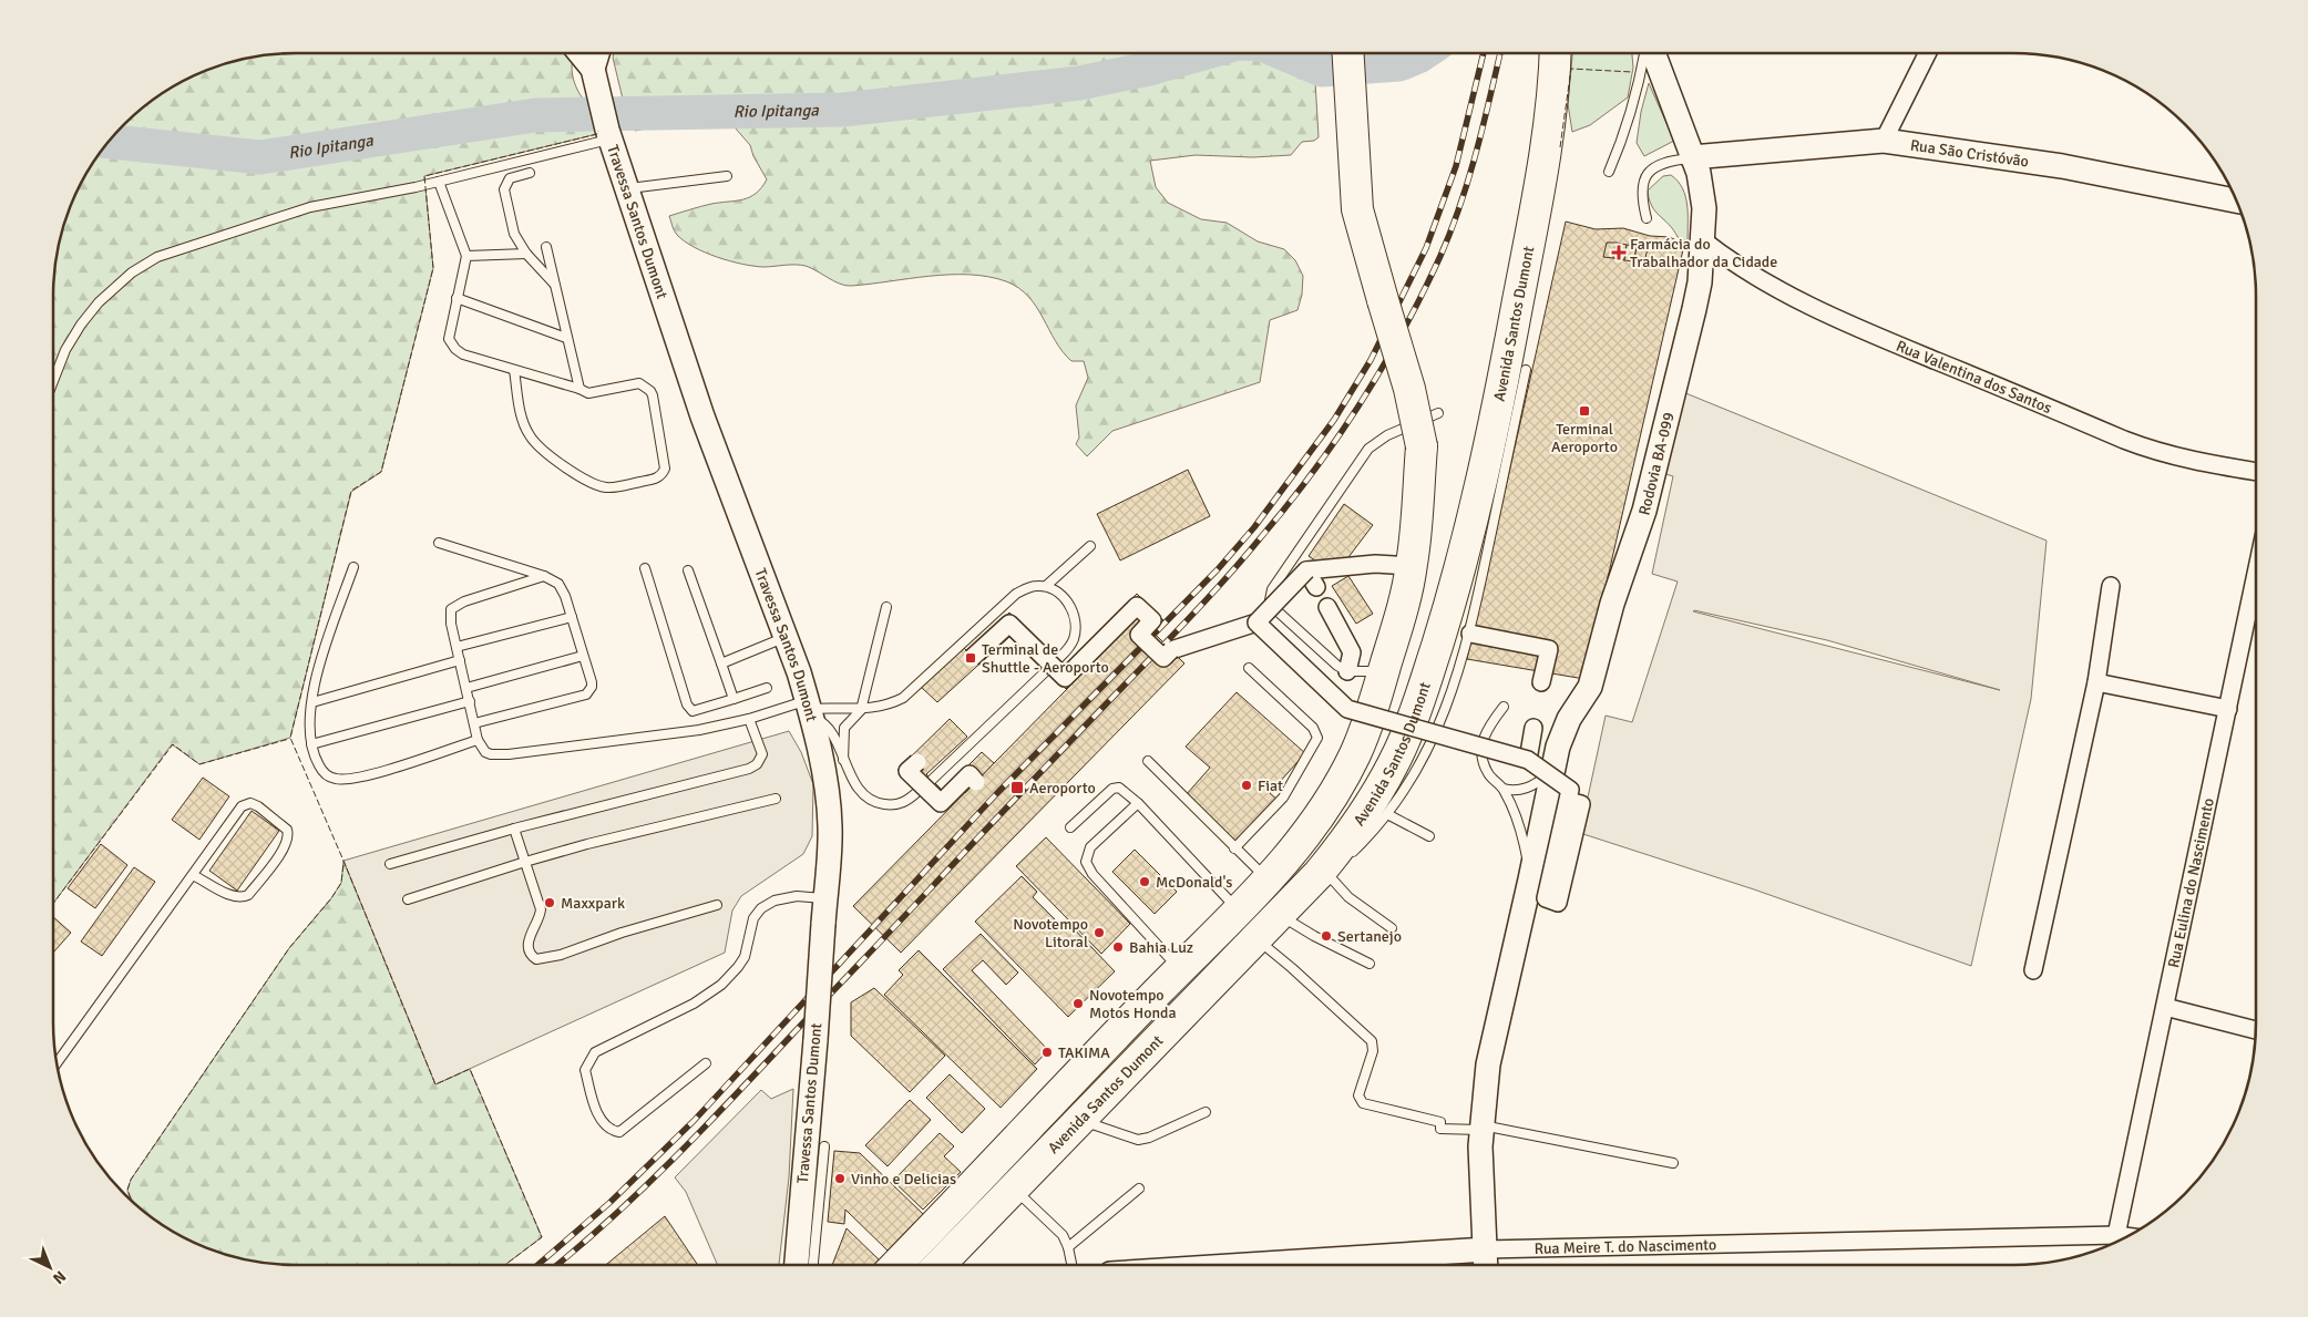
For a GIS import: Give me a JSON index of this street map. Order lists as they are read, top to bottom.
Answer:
{
  "streets": {
    "highway": ["Avenida Santos Dumont"],
    "main road": [
      "Rua São Cristóvão",
      "Travessa Santos Dumont",
      "Rodovia BA-099",
      "Rua Meire T. do Nascimento"
    ],
    "street": ["Rua Valentina dos Santos", "Rua Eulina do Nascimento"]
  },
  "crossings": [
    ["Rua São Cristóvão", "Rodovia BA-099"],
    ["Rua Valentina dos Santos", "Rodovia BA-099"],
    ["Rodovia BA-099", "Rua Meire T. do Nascimento"],
    ["Rua Eulina do Nascimento", "Rua Meire T. do Nascimento"]
  ],
  "water": ["Rio Ipitanga"],
  "places": {
    "health": ["Farmácia do Trabalhador da Cidade"],
    "transit": ["Terminal Aeroporto", "Terminal de Shuttle - Aeroporto", "Aeroporto"],
    "other": [
      "Fiat",
      "McDonald's",
      "Maxxpark",
      "Novotempo Litoral",
      "Sertanejo",
      "Bahia Luz",
      "Novotempo Motos Honda",
      "TAKIMA",
      "Vinho e Delicias"
    ]
  },
  "north": "bottom right"
}
